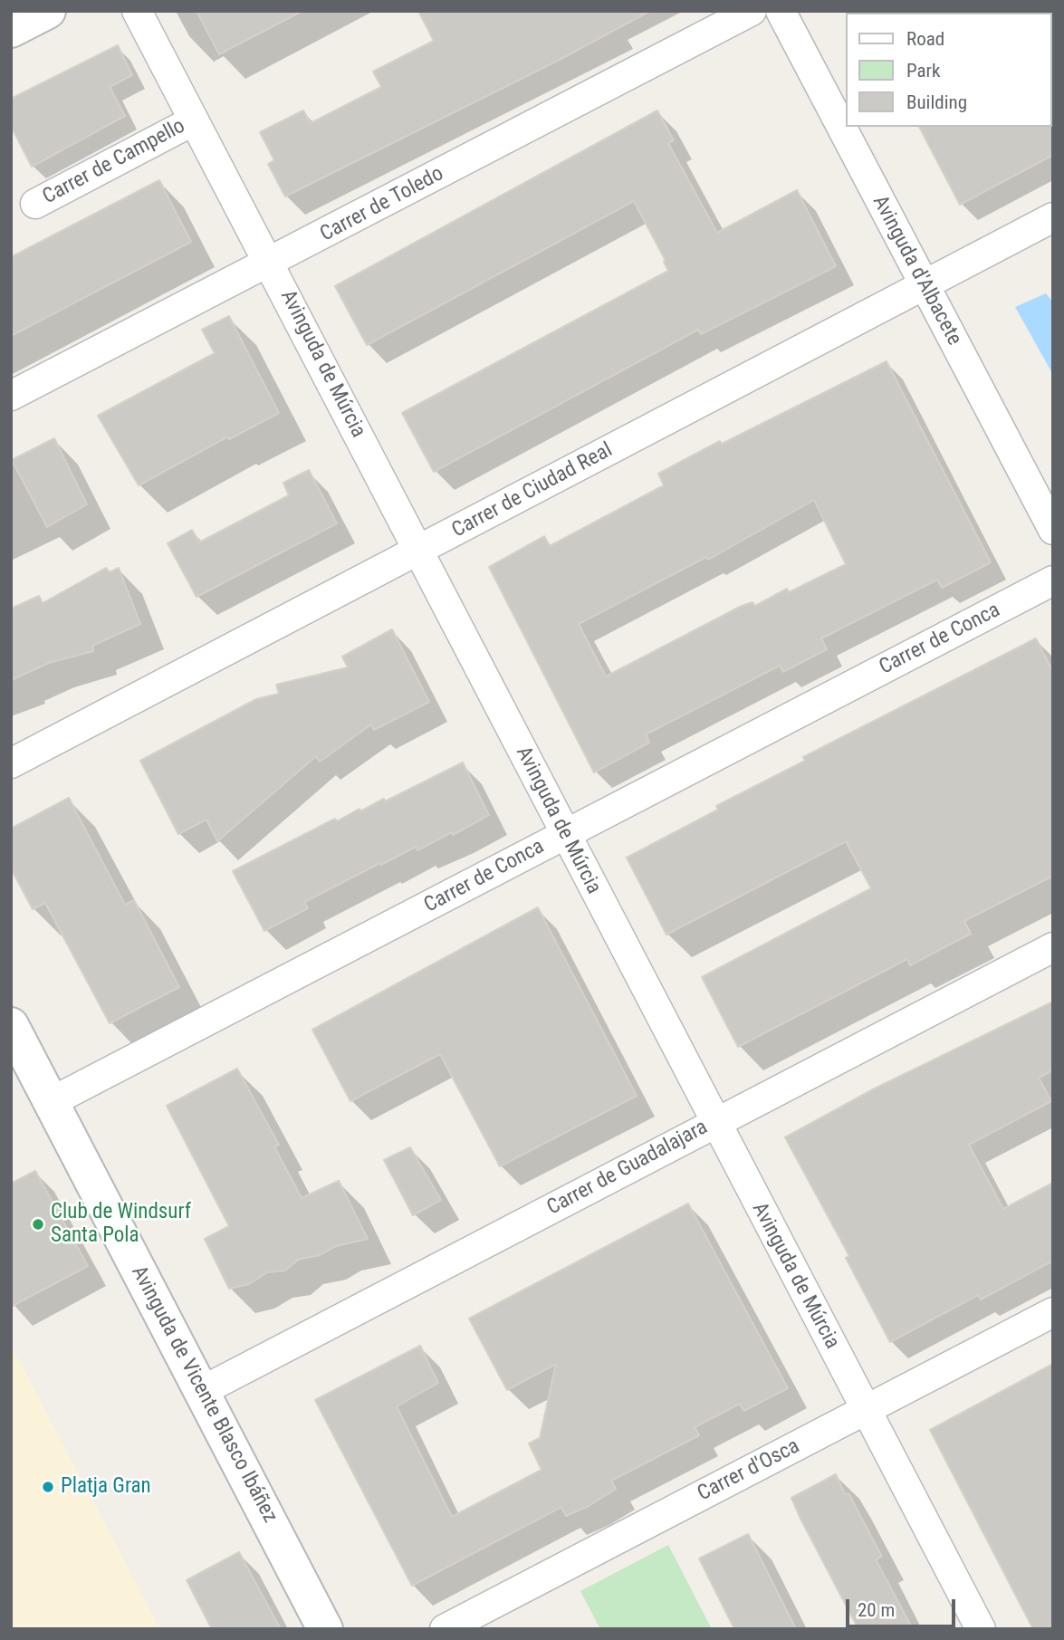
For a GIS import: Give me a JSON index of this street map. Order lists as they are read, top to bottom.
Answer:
{
  "streets": {
    "street": [
      "Carrer de Campello",
      "Carrer de Toledo",
      "Avinguda d'Albacete",
      "Avinguda de Múrcia",
      "Carrer de Ciudad Real",
      "Carrer de Conca",
      "Carrer de Guadalajara",
      "Avinguda de Vicente Blasco Ibáñez",
      "Carrer d'Osca"
    ]
  },
  "crossings": [
    ["Carrer de Campello", "Avinguda de Múrcia"],
    ["Carrer de Toledo", "Avinguda de Múrcia"],
    ["Avinguda d'Albacete", "Carrer de Ciudad Real"],
    ["Avinguda de Múrcia", "Carrer de Ciudad Real"],
    ["Avinguda de Múrcia", "Carrer de Conca"],
    ["Avinguda de Múrcia", "Carrer de Guadalajara"],
    ["Avinguda de Múrcia", "Carrer d'Osca"],
    ["Carrer de Conca", "Avinguda de Vicente Blasco Ibáñez"],
    ["Carrer de Guadalajara", "Avinguda de Vicente Blasco Ibáñez"]
  ],
  "places": ["Club de Windsurf Santa Pola", "Platja Gran"],
  "legend": ["Road", "Park", "Building"],
  "scale_bar": "20 m"
}
